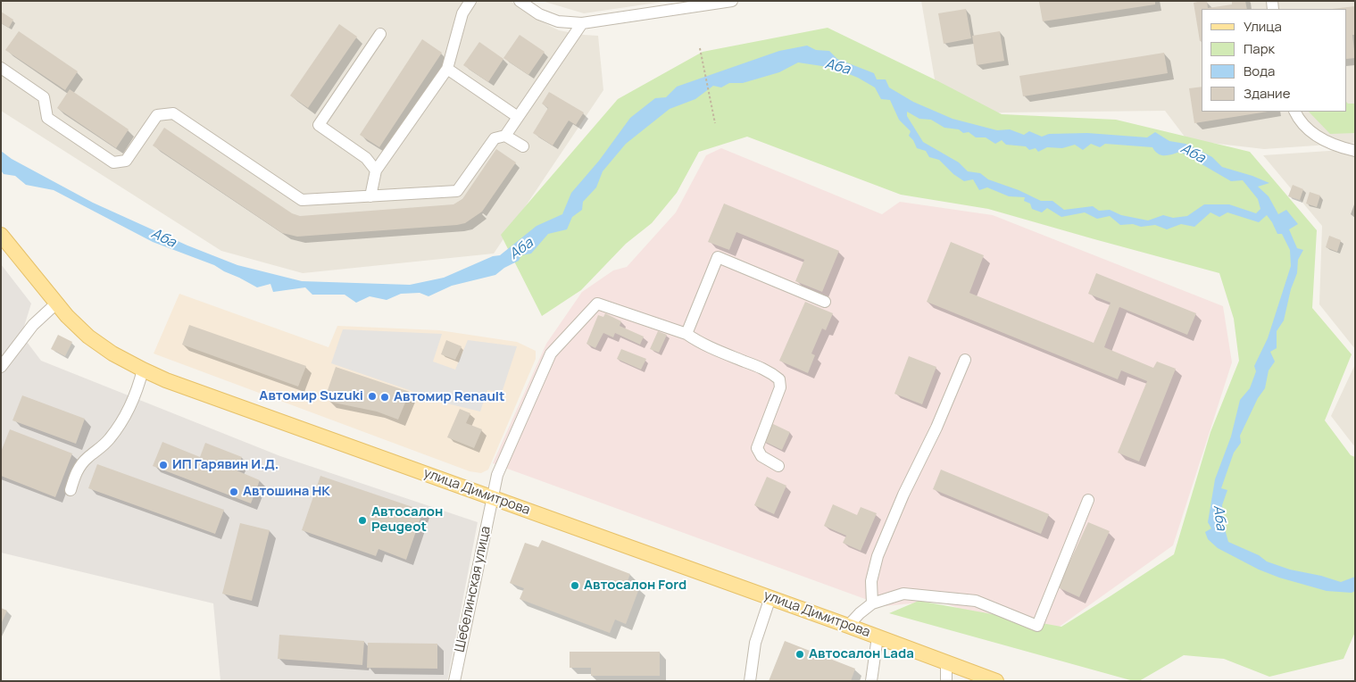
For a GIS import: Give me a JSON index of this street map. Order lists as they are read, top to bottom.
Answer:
{
  "streets": {
    "main road": ["улица Димитрова"],
    "street": ["Шебелинская улица"]
  },
  "crossings": [
    ["улица Димитрова", "Шебелинская улица"]
  ],
  "water": ["Аба"],
  "places": [
    "Автомир Suzuki",
    "Автомир Renault",
    "ИП Гарявин И.Д.",
    "Автошина НК",
    "Автосалон Peugeot",
    "Автосалон Ford",
    "Автосалон Lada"
  ],
  "legend": [
    "Улица",
    "Парк",
    "Вода",
    "Здание"
  ]
}
